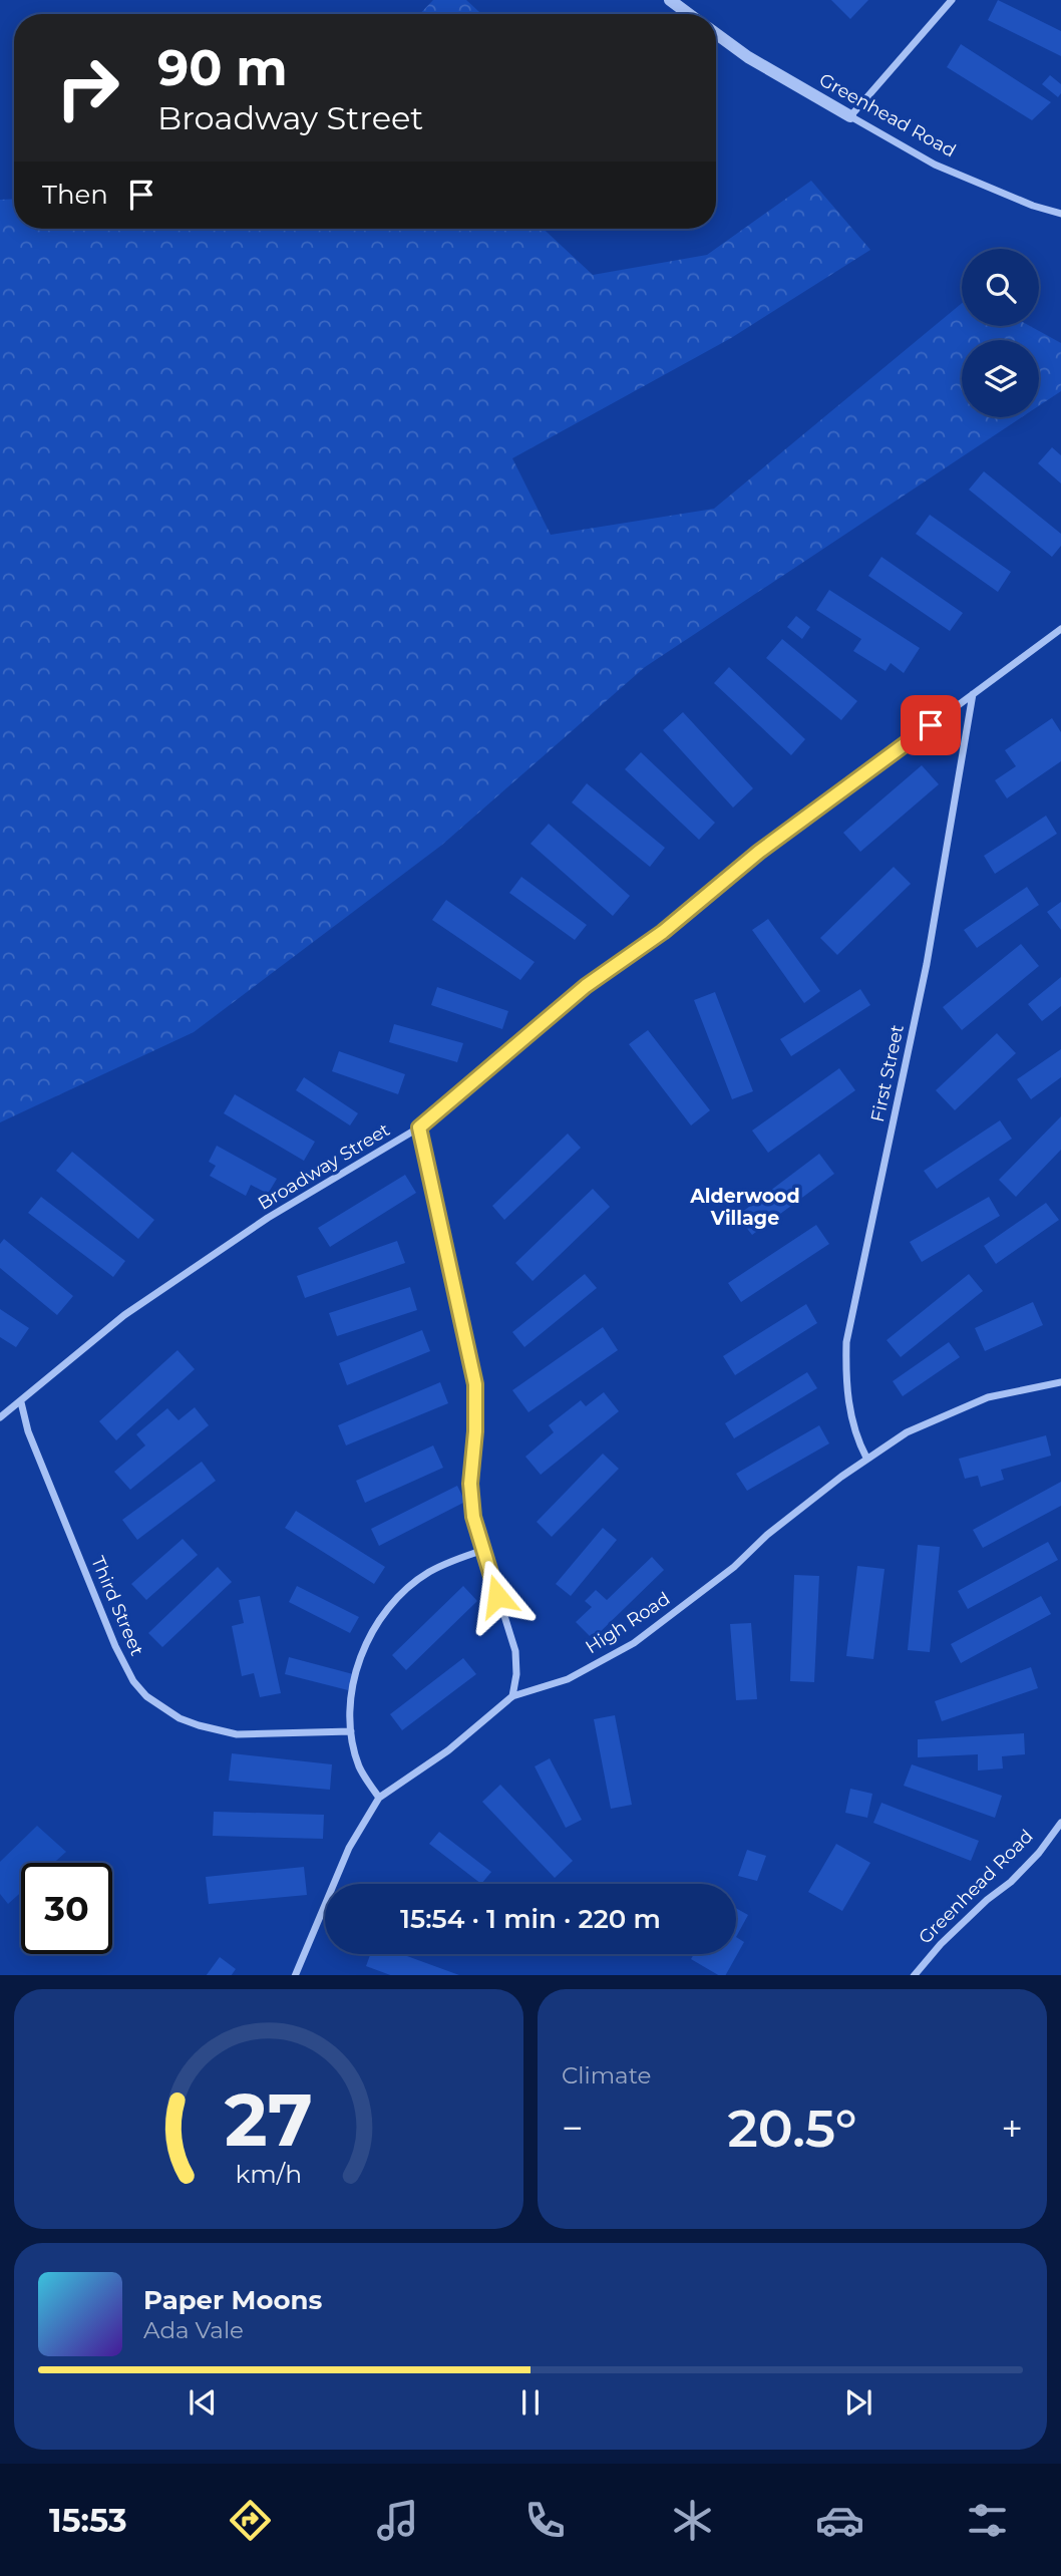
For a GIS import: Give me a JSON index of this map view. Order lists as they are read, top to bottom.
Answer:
{
  "streets": {
    "street": [
      "Greenhead Road",
      "First Street",
      "Broadway Street",
      "Third Street",
      "High Road"
    ]
  },
  "crossings": [
    ["First Street", "Broadway Street"],
    ["First Street", "High Road"],
    ["Broadway Street", "Third Street"]
  ],
  "districts": ["Alderwood Village"],
  "page": {
    "turn": ["90 m", "Broadway Street"],
    "then": "Then",
    "limit": "30",
    "trip": "15:54 · 1 min · 220 m",
    "tile": "Climate",
    "heat": ["−", "20.5°", "+"],
    "song": ["Paper Moons", "Ada Vale"],
    "tabs": "15:53",
    "gauge": ["27", "km/h"]
  }
}
